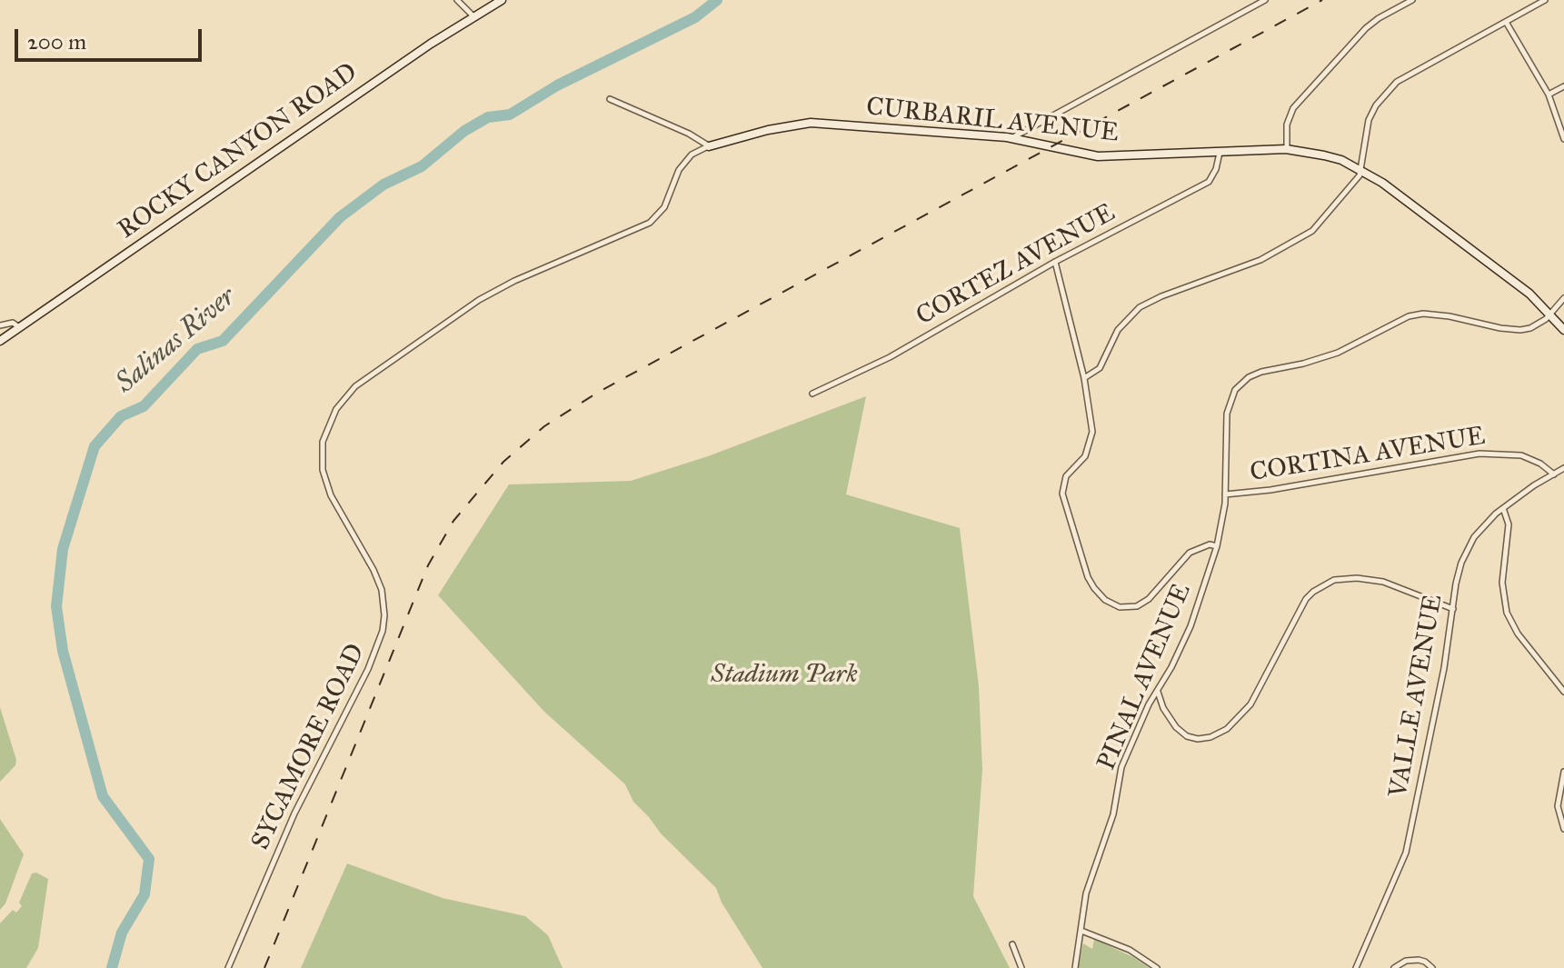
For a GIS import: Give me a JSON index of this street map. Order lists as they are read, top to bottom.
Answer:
{
  "streets": {
    "street": [
      "CURBARIL AVENUE",
      "ROCKY CANYON ROAD",
      "CORTEZ AVENUE",
      "CORTINA AVENUE",
      "PINAL AVENUE",
      "VALLE AVENUE",
      "SYCAMORE ROAD"
    ]
  },
  "crossings": [
    ["CURBARIL AVENUE", "CORTEZ AVENUE"],
    ["CURBARIL AVENUE", "PINAL AVENUE"],
    ["CURBARIL AVENUE", "SYCAMORE ROAD"],
    ["CORTINA AVENUE", "PINAL AVENUE"],
    ["CORTINA AVENUE", "VALLE AVENUE"]
  ],
  "water": ["Salinas River"],
  "parks": ["Stadium Park"],
  "scale_bar": "200 m"
}
